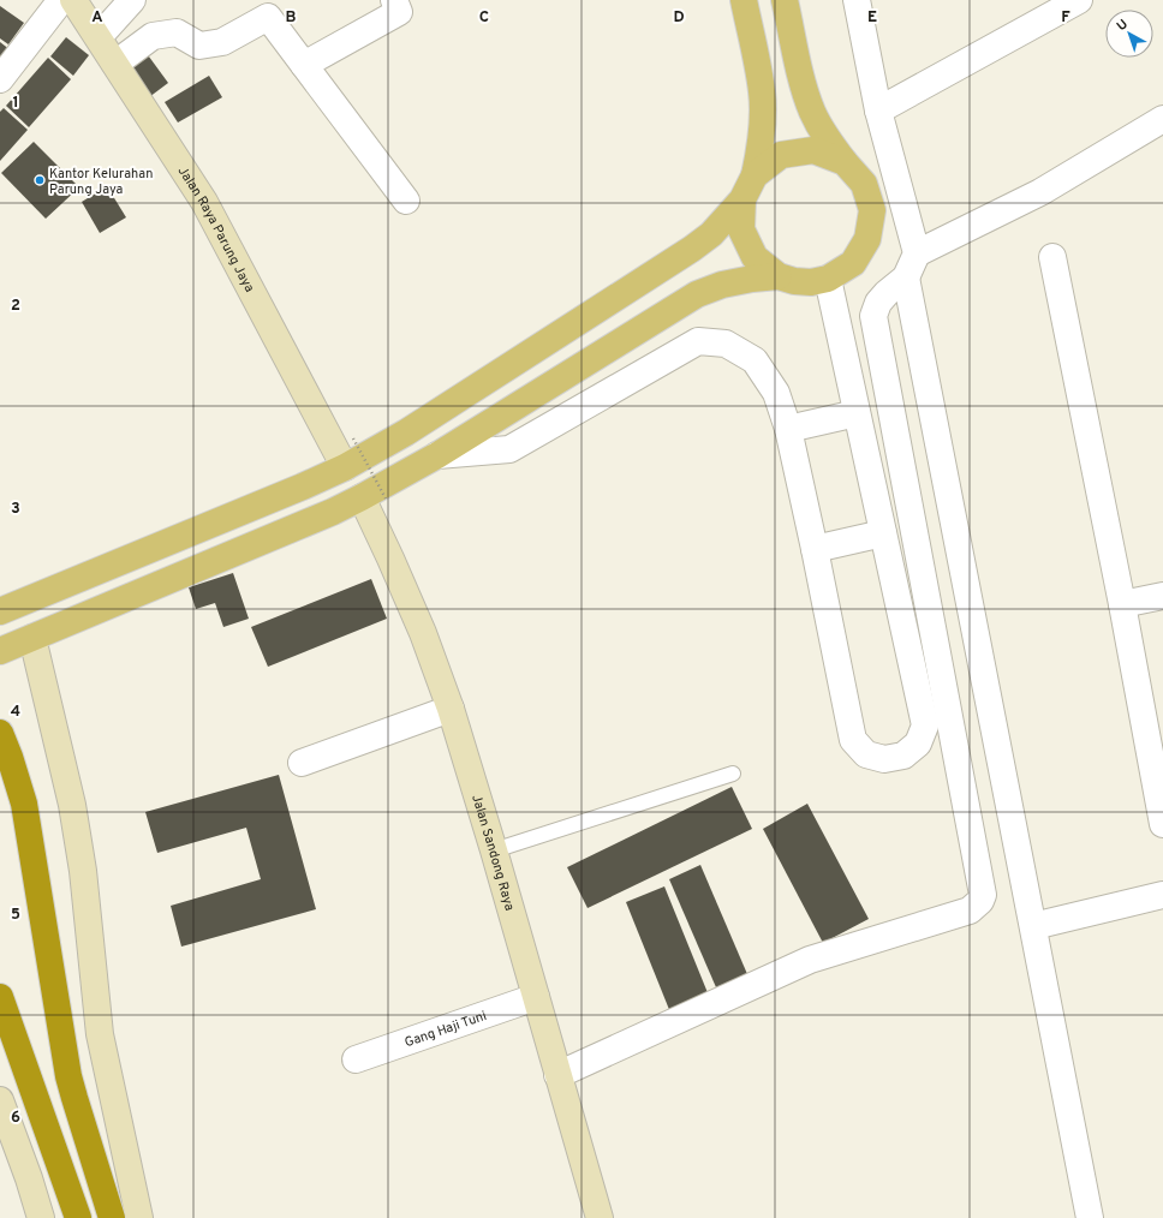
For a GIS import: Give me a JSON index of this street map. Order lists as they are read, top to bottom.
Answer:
{
  "streets": {
    "street": ["Jalan Raya Parung Jaya", "Jalan Sandong Raya", "Gang Haji Tuni"]
  },
  "crossings": [
    ["Jalan Sandong Raya", "Gang Haji Tuni"]
  ],
  "places": ["Kantor Kelurahan Parung Jaya"],
  "north": "top left",
  "grid": {
    "columns": [
      "A",
      "B",
      "C",
      "D",
      "E",
      "F"
    ],
    "rows": [
      "1",
      "2",
      "3",
      "4",
      "5",
      "6"
    ]
  }
}
